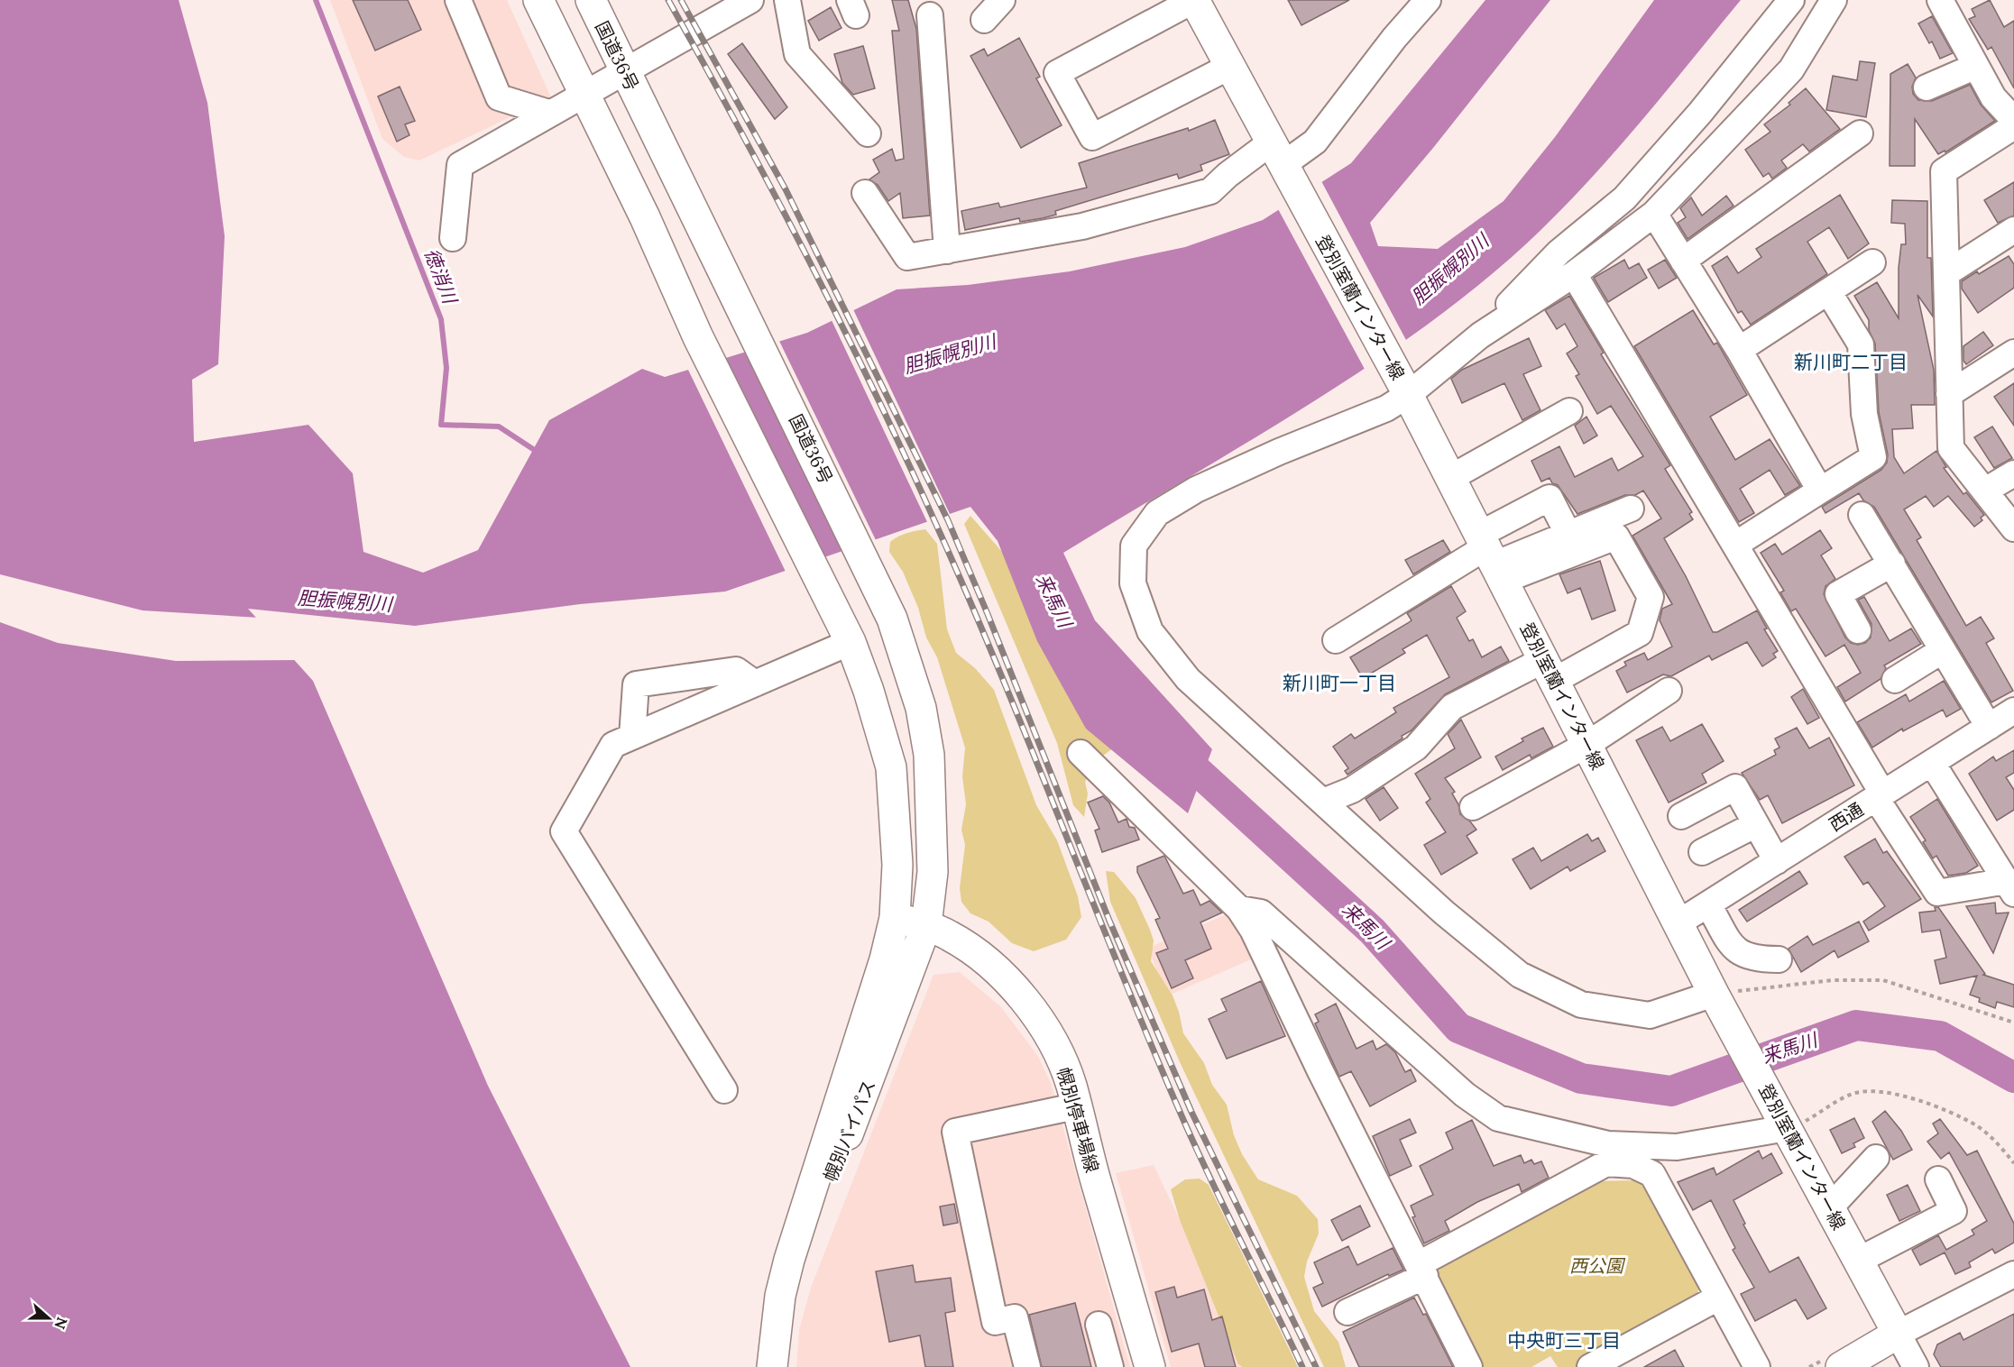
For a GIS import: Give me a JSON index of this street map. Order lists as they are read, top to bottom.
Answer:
{
  "streets": {
    "main road": [
      "国道36号",
      "登別室蘭インター線",
      "幌別停車場線",
      "幌別バイパス"
    ],
    "street": ["西通"]
  },
  "crossings": [
    ["国道36号", "幌別停車場線"],
    ["国道36号", "幌別バイパス"],
    ["登別室蘭インター線", "西通"],
    ["幌別停車場線", "幌別バイパス"]
  ],
  "districts": ["新川町二丁目", "新川町一丁目", "中央町三丁目"],
  "water": ["胆振幌別川", "徳消川", "来馬川"],
  "parks": ["西公園"],
  "north": "right"
}
